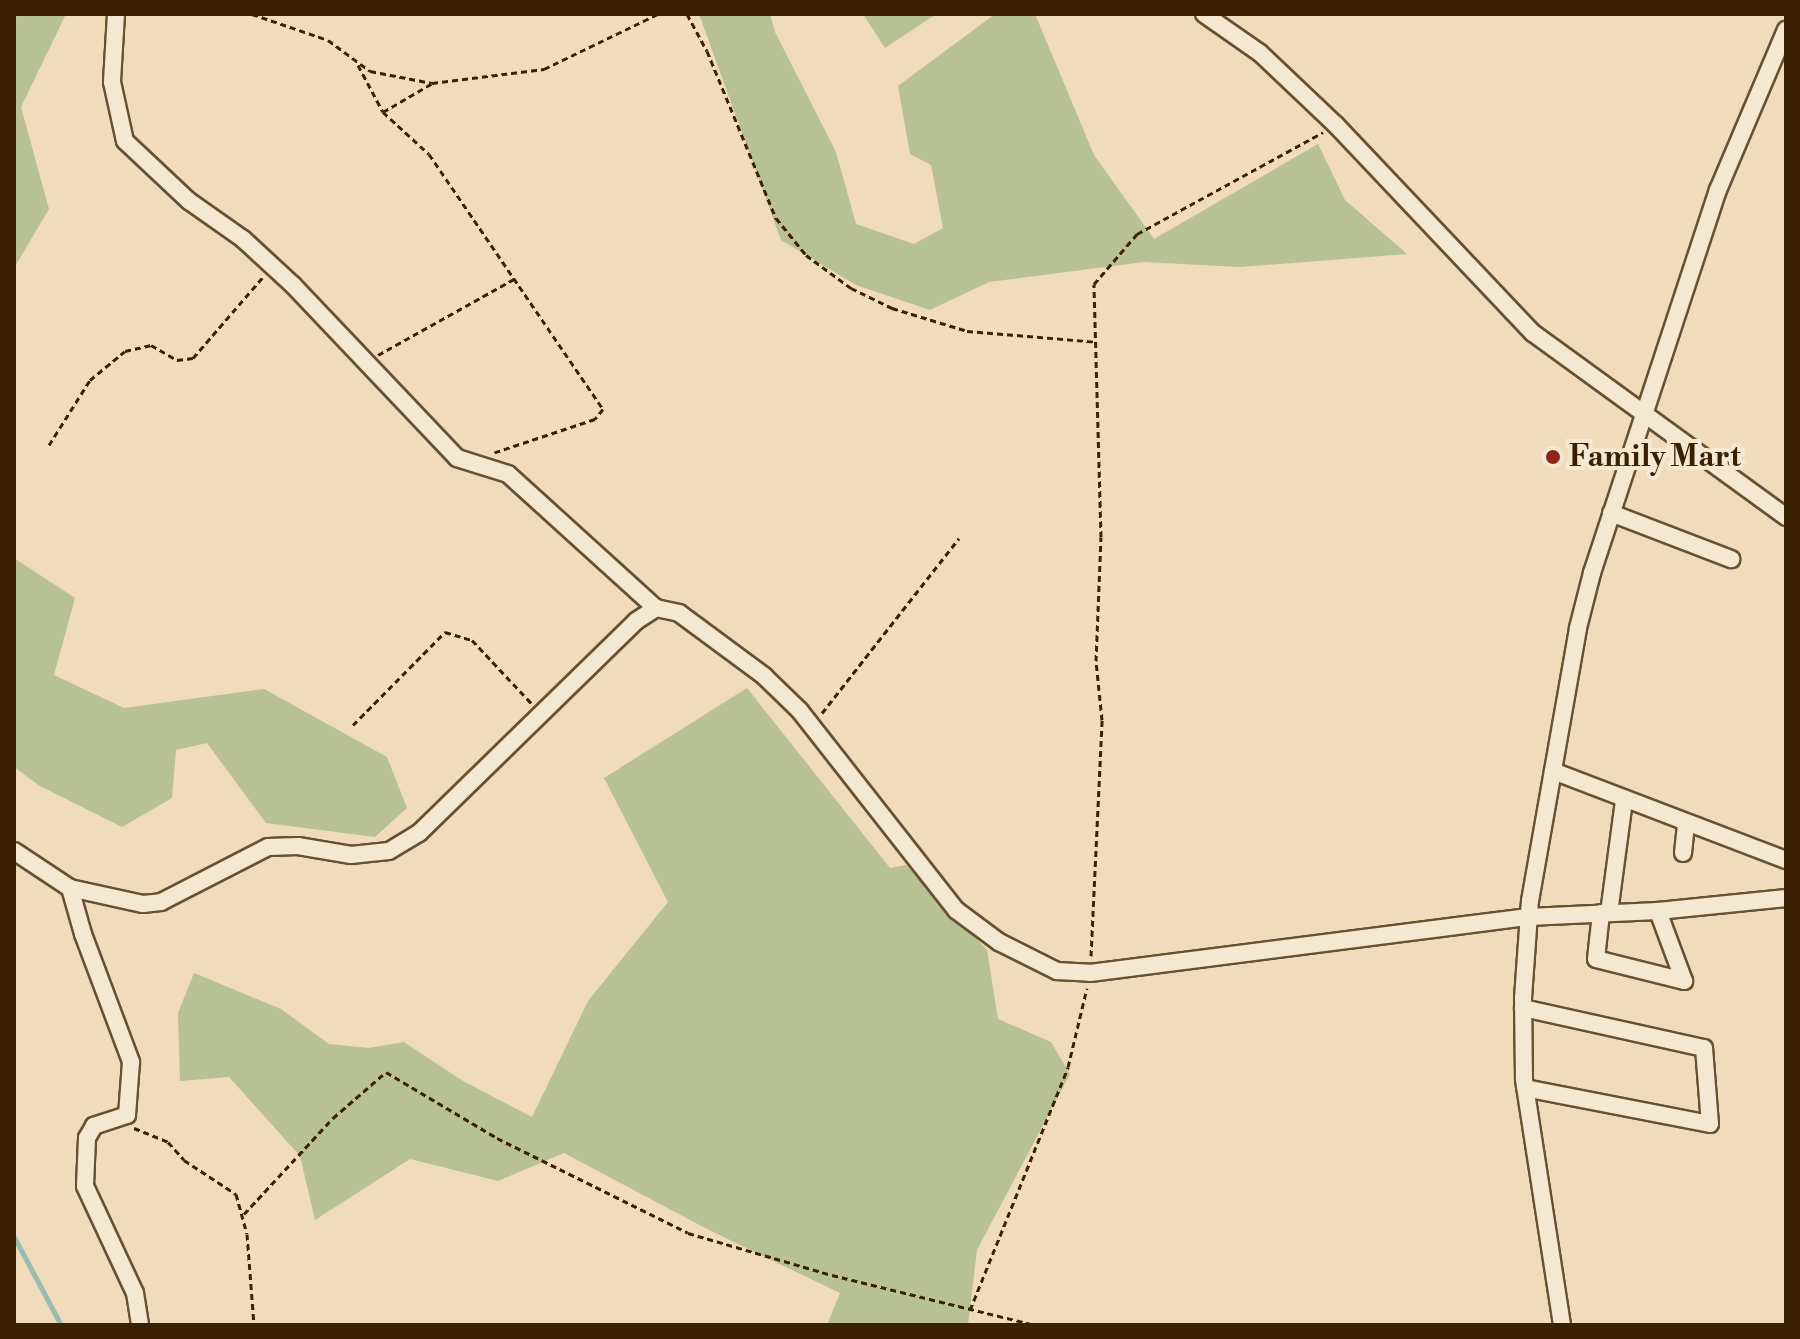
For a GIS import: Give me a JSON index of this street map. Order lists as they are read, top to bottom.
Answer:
{
  "places": ["Family Mart"]
}
